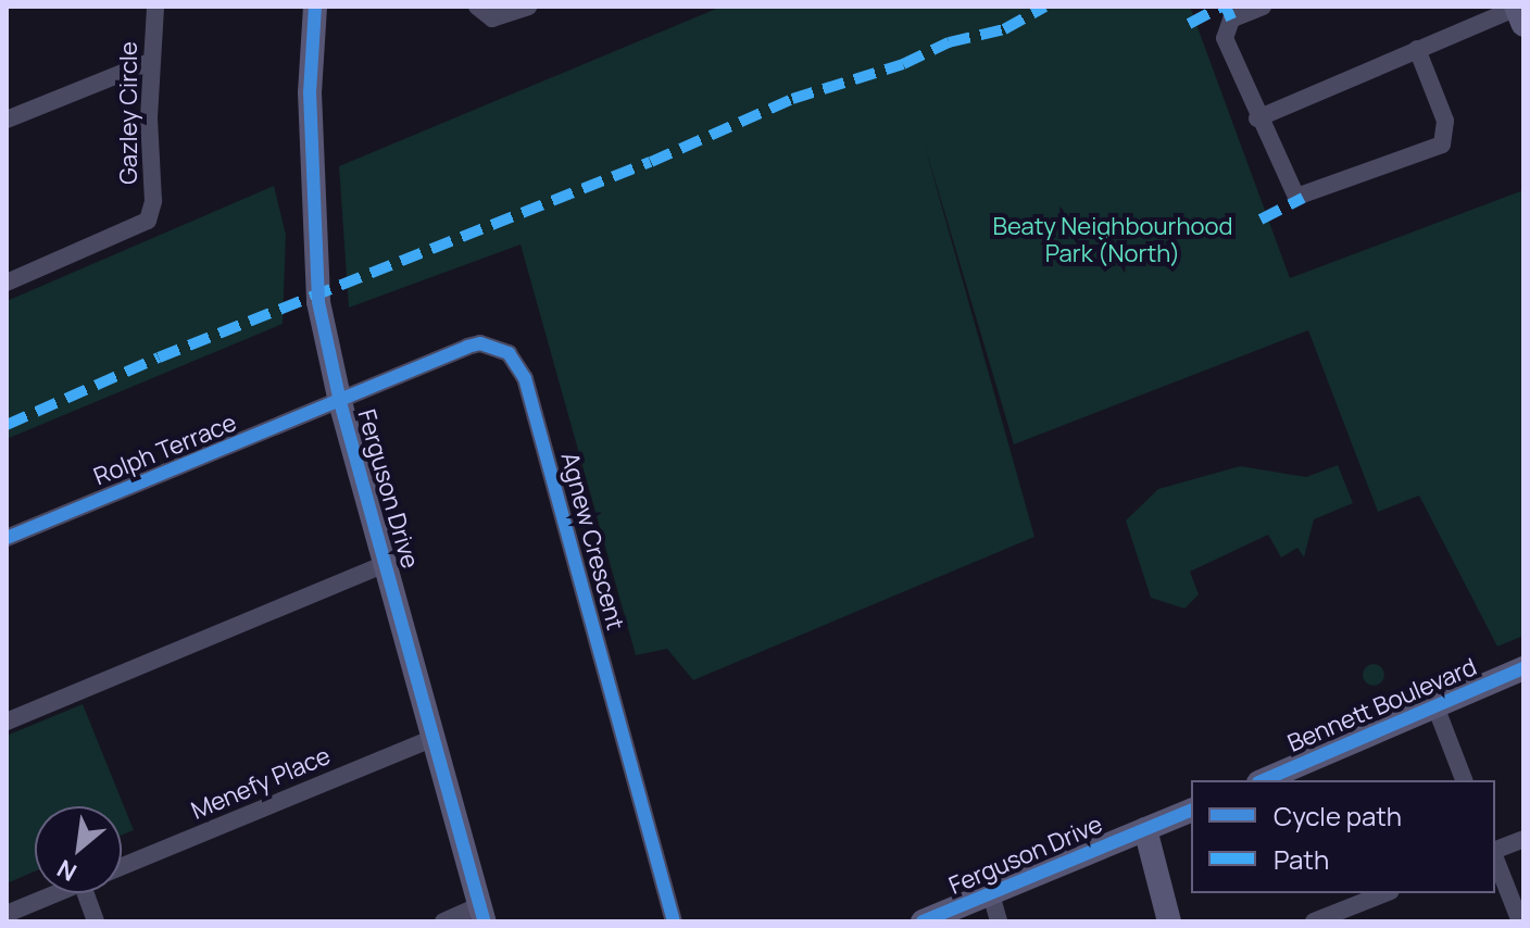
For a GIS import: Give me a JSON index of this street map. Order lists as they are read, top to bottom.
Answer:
{
  "streets": {
    "street": [
      "Gazley Circle",
      "Rolph Terrace",
      "Ferguson Drive",
      "Agnew Crescent",
      "Bennett Boulevard",
      "Menefy Place"
    ]
  },
  "crossings": [
    ["Rolph Terrace", "Ferguson Drive"],
    ["Rolph Terrace", "Agnew Crescent"],
    ["Ferguson Drive", "Agnew Crescent"],
    ["Ferguson Drive", "Menefy Place"]
  ],
  "parks": ["Beaty Neighbourhood Park (North)"],
  "legend": ["Cycle path", "Path"],
  "north": "bottom left"
}
